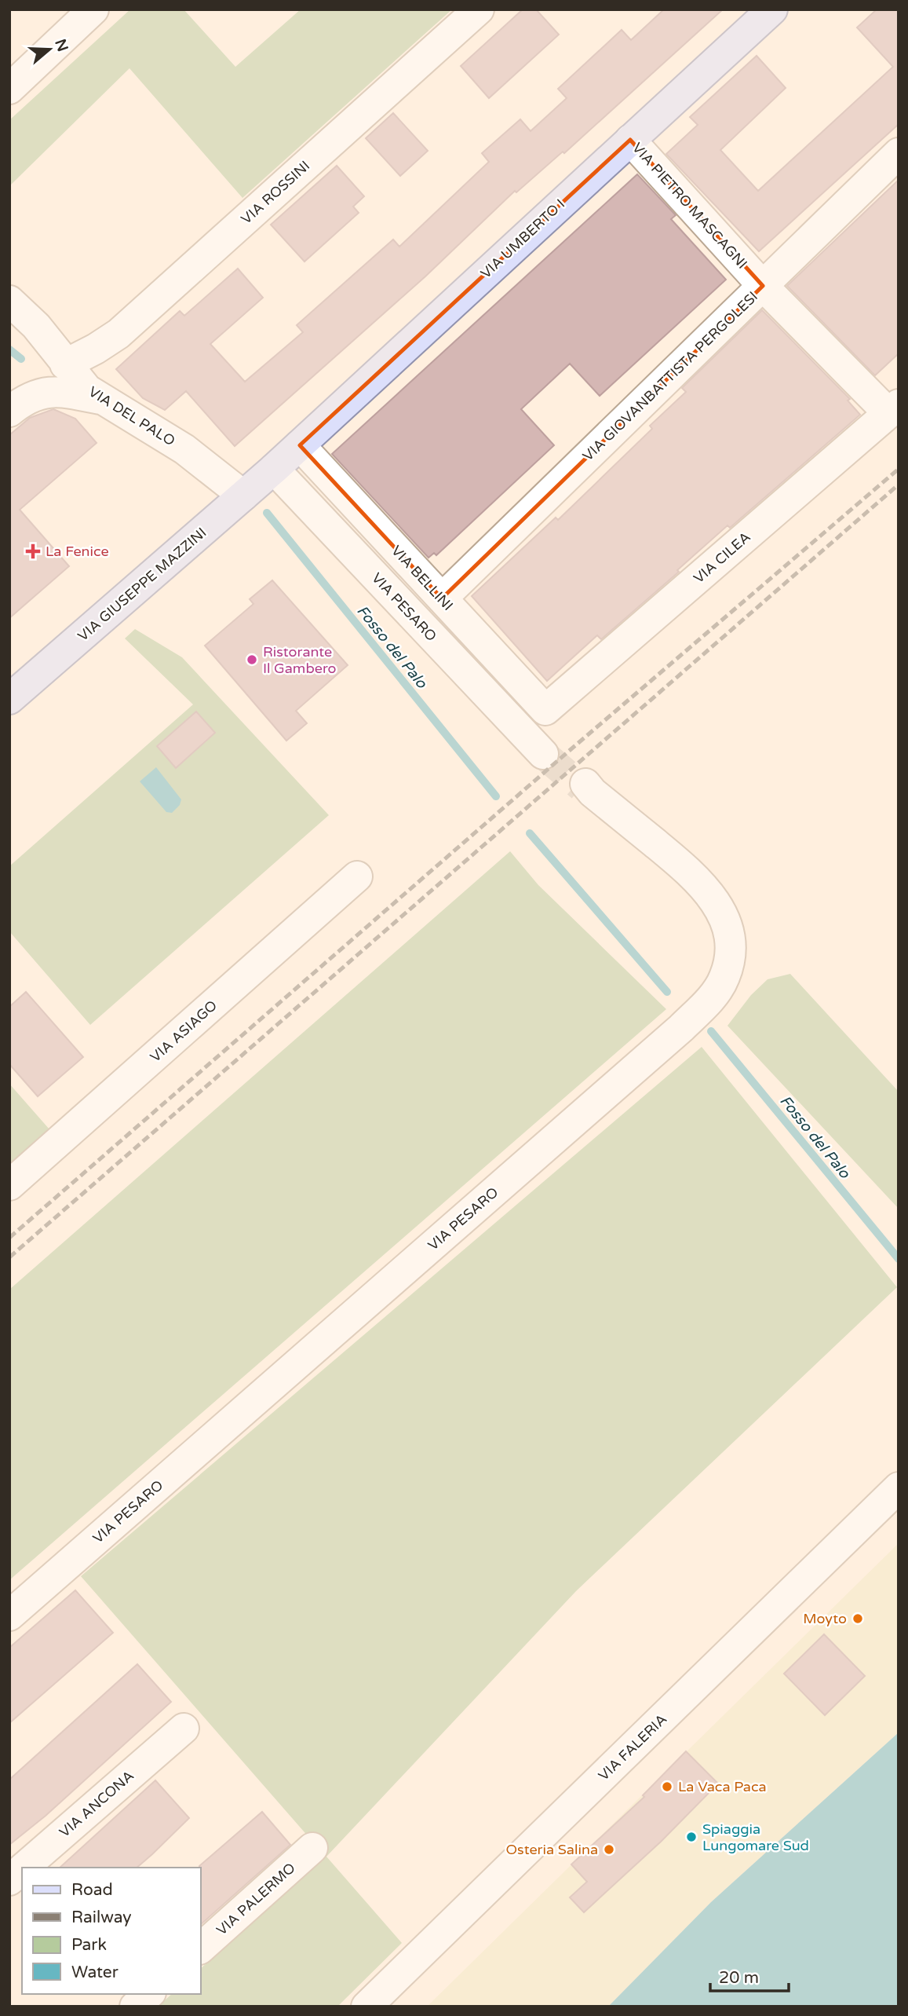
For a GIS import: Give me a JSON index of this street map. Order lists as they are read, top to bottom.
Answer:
{
  "streets": {
    "main road": ["VIA UMBERTO I", "VIA GIUSEPPE MAZZINI"],
    "street": [
      "VIA ROSSINI",
      "VIA PIETRO MASCAGNI",
      "VIA GIOVANBATTISTA PERGOLESI",
      "VIA DEL PALO",
      "VIA CILEA",
      "VIA BELLINI",
      "VIA PESARO",
      "VIA ASIAGO",
      "VIA FALERIA",
      "VIA ANCONA",
      "VIA PALERMO"
    ]
  },
  "crossings": [
    ["VIA ROSSINI", "VIA DEL PALO"],
    ["VIA PIETRO MASCAGNI", "VIA UMBERTO I"],
    ["VIA PIETRO MASCAGNI", "VIA GIOVANBATTISTA PERGOLESI"],
    ["VIA PIETRO MASCAGNI", "VIA CILEA"],
    ["VIA UMBERTO I", "VIA BELLINI"],
    ["VIA UMBERTO I", "VIA GIUSEPPE MAZZINI"],
    ["VIA UMBERTO I", "VIA PESARO"],
    ["VIA GIOVANBATTISTA PERGOLESI", "VIA BELLINI"],
    ["VIA DEL PALO", "VIA GIUSEPPE MAZZINI"],
    ["VIA CILEA", "VIA BELLINI"],
    ["VIA GIUSEPPE MAZZINI", "VIA PESARO"]
  ],
  "water": ["Fosso del Palo"],
  "places": {
    "health": ["La Fenice"],
    "other": [
      "Ristorante Il Gambero",
      "Moyto",
      "La Vaca Paca",
      "Spiaggia Lungomare Sud",
      "Osteria Salina"
    ]
  },
  "legend": [
    "Road",
    "Railway",
    "Park",
    "Water"
  ],
  "scale_bar": "20 m",
  "north": "right"
}
